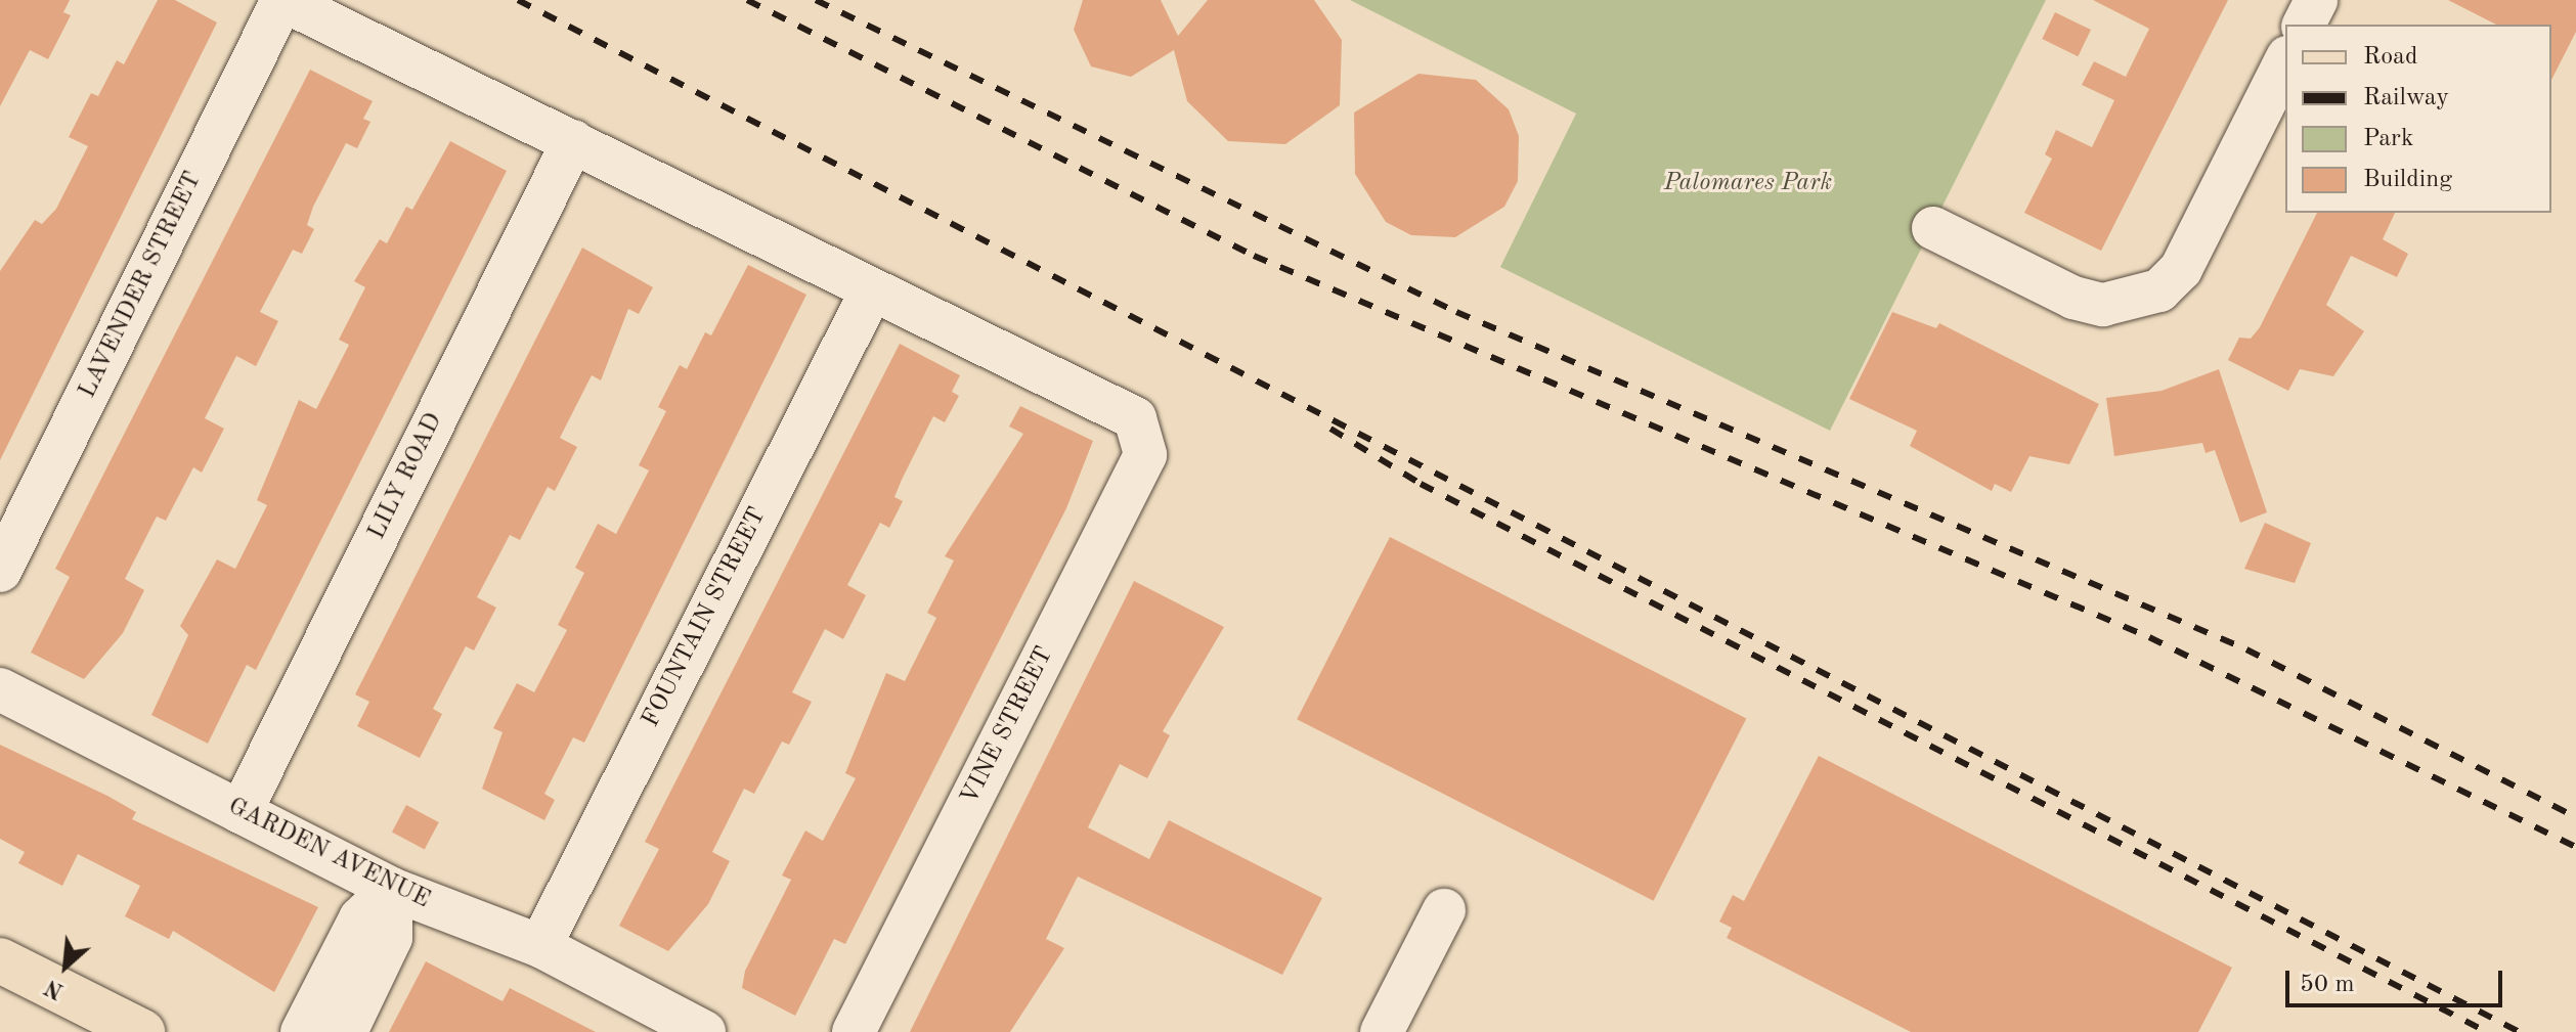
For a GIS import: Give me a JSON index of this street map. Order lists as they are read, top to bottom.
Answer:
{
  "streets": {
    "street": [
      "LAVENDER STREET",
      "LILY ROAD",
      "FOUNTAIN STREET",
      "VINE STREET",
      "GARDEN AVENUE"
    ]
  },
  "crossings": [
    ["LILY ROAD", "GARDEN AVENUE"],
    ["FOUNTAIN STREET", "VINE STREET"],
    ["FOUNTAIN STREET", "GARDEN AVENUE"]
  ],
  "parks": ["Palomares Park"],
  "legend": [
    "Road",
    "Railway",
    "Park",
    "Building"
  ],
  "scale_bar": "50 m",
  "north": "bottom left"
}
